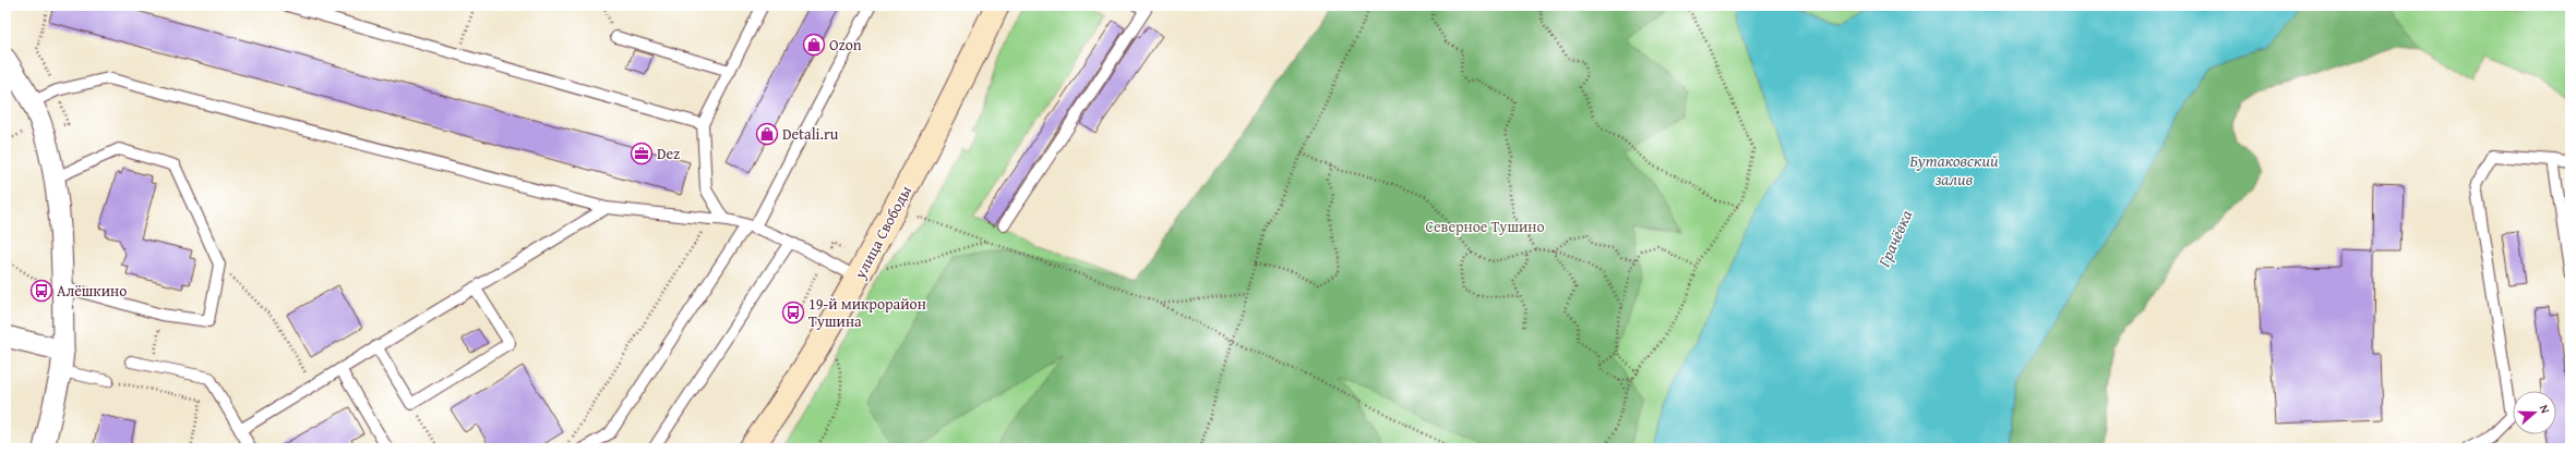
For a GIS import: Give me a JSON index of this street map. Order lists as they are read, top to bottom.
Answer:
{
  "streets": {
    "main road": ["улица Свободы"]
  },
  "water": ["Бутаковский залив", "Грачёвка"],
  "parks": ["Северное Тушино"],
  "places": {
    "shop": ["Ozon", "Detali.ru"],
    "office": ["Dez"],
    "bus stop": ["Алёшкино", "19-й микрорайон Тушина"]
  },
  "north": "right"
}
